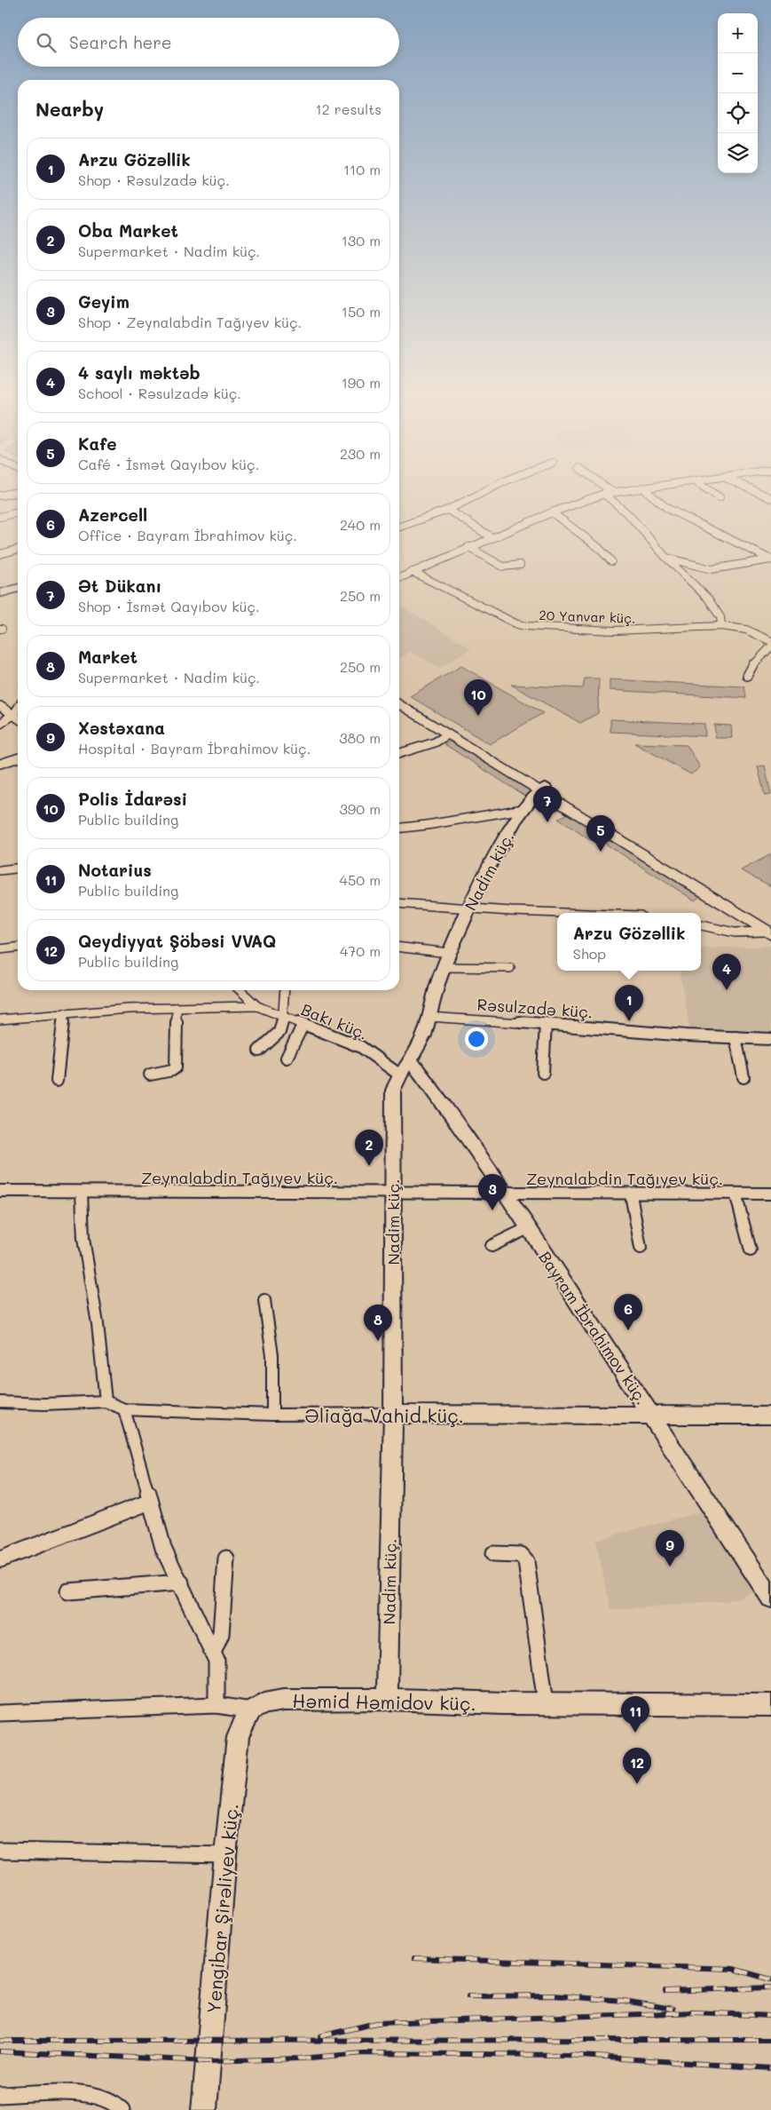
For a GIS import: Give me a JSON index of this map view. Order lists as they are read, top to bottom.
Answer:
{
  "streets": {
    "street": [
      "20 Yanvar küç.",
      "Nadim küç.",
      "Rəsulzadə küç.",
      "Bakı küç.",
      "Zeynalabdin Tağıyev küç.",
      "Bayram İbrahimov küç.",
      "Əliağa Vahid küç.",
      "Həmid Həmidov küç.",
      "Yengibar Şirəliyev küç."
    ]
  },
  "crossings": [
    ["Nadim küç.", "Rəsulzadə küç."],
    ["Nadim küç.", "Bakı küç."],
    ["Nadim küç.", "Zeynalabdin Tağıyev küç."],
    ["Nadim küç.", "Bayram İbrahimov küç."],
    ["Nadim küç.", "Əliağa Vahid küç."],
    ["Nadim küç.", "Həmid Həmidov küç."],
    ["Zeynalabdin Tağıyev küç.", "Bayram İbrahimov küç."],
    ["Bayram İbrahimov küç.", "Əliağa Vahid küç."],
    ["Həmid Həmidov küç.", "Yengibar Şirəliyev küç."]
  ],
  "page": {
    "map_buttons": ["+", "−"],
    "search": "Search here",
    "heading": ["Nearby", "12 results"],
    "list": [
      {
        "mark": "1",
        "name": "Arzu Gözəllik",
        "note": "Shop · Rəsulzadə küç.",
        "value": "110 m"
      },
      {
        "mark": "2",
        "name": "Oba Market",
        "note": "Supermarket · Nadim küç.",
        "value": "130 m"
      },
      {
        "mark": "3",
        "name": "Geyim",
        "note": "Shop · Zeynalabdin Tağıyev küç.",
        "value": "150 m"
      },
      {
        "mark": "4",
        "name": "4 saylı məktəb",
        "note": "School · Rəsulzadə küç.",
        "value": "190 m"
      },
      {
        "mark": "5",
        "name": "Kafe",
        "note": "Café · İsmət Qayıbov küç.",
        "value": "230 m"
      },
      {
        "mark": "6",
        "name": "Azercell",
        "note": "Office · Bayram İbrahimov küç.",
        "value": "240 m"
      },
      {
        "mark": "7",
        "name": "Ət Dükanı",
        "note": "Shop · İsmət Qayıbov küç.",
        "value": "250 m"
      },
      {
        "mark": "8",
        "name": "Market",
        "note": "Supermarket · Nadim küç.",
        "value": "250 m"
      },
      {
        "mark": "9",
        "name": "Xəstəxana",
        "note": "Hospital · Bayram İbrahimov küç.",
        "value": "380 m"
      },
      {
        "mark": "10",
        "name": "Polis İdarəsi",
        "note": "Public building",
        "value": "390 m"
      },
      {
        "mark": "11",
        "name": "Notarius",
        "note": "Public building",
        "value": "450 m"
      },
      {
        "mark": "12",
        "name": "Qeydiyyat Şöbəsi VVAQ",
        "note": "Public building",
        "value": "470 m"
      }
    ],
    "pins": [
      "10",
      "7",
      "5",
      "4",
      "1",
      "2",
      "3",
      "6",
      "8",
      "9",
      "11",
      "12"
    ],
    "popup": ["Arzu Gözəllik", "Shop"]
  }
}
